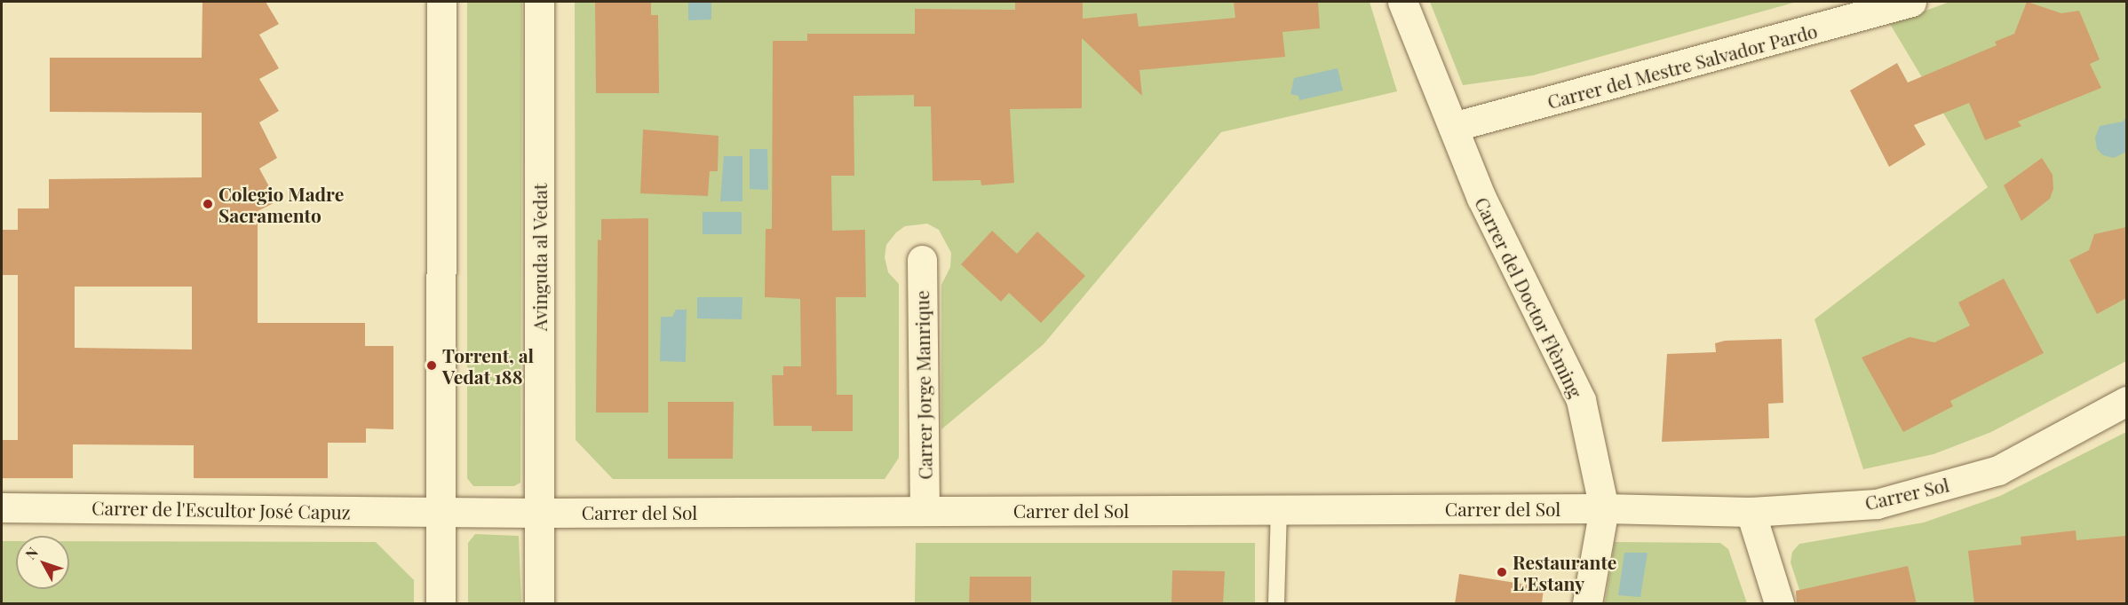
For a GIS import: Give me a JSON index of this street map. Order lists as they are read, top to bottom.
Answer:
{
  "streets": {
    "street": [
      "Carrer del Mestre Salvador Pardo",
      "Avinguda al Vedat",
      "Carrer del Doctor Flèming",
      "Carrer Jorge Manrique",
      "Carrer Sol",
      "Carrer del Sol",
      "Carrer de l'Escultor José Capuz"
    ]
  },
  "crossings": [
    ["Carrer del Mestre Salvador Pardo", "Carrer del Doctor Flèming"],
    ["Avinguda al Vedat", "Carrer del Sol"],
    ["Carrer del Doctor Flèming", "Carrer Sol"],
    ["Carrer del Doctor Flèming", "Carrer del Sol"],
    ["Carrer Jorge Manrique", "Carrer del Sol"],
    ["Carrer Sol", "Carrer del Sol"]
  ],
  "places": ["Colegio Madre Sacramento", "Torrent, al Vedat 188", "Restaurante L'Estany"],
  "north": "top left"
}
